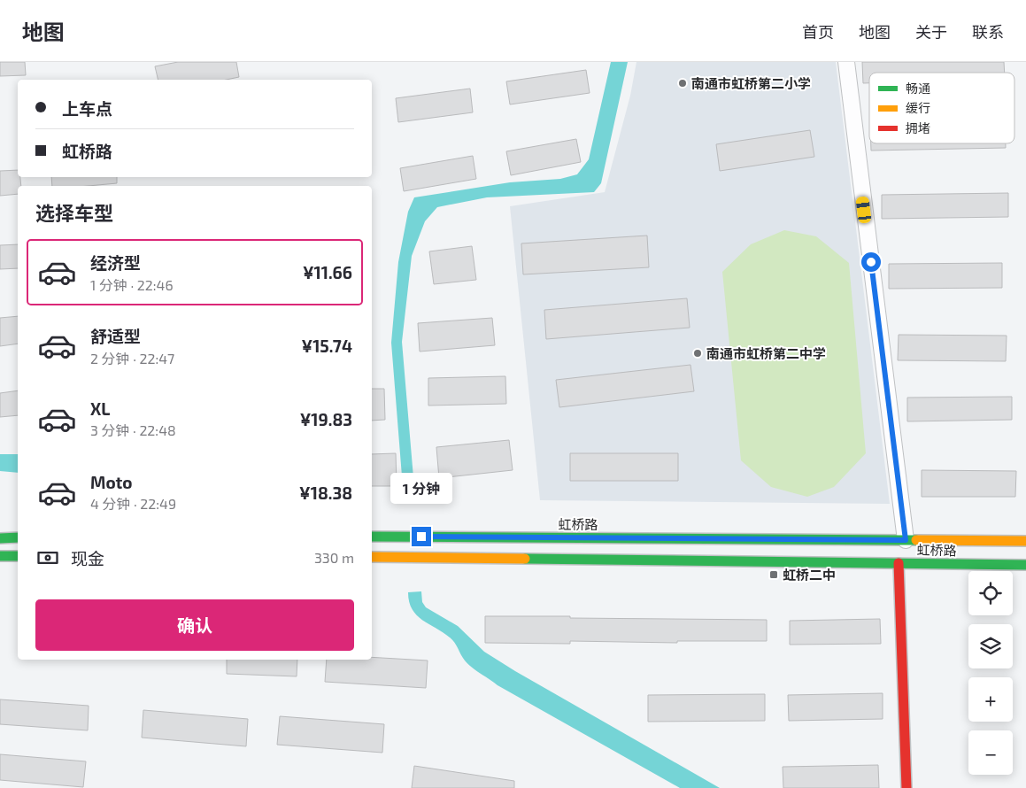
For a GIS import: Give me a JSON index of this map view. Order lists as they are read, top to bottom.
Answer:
{
  "streets": {
    "main road": ["虹桥路"]
  },
  "places": {
    "other": ["南通市虹桥第二小学", "南通市虹桥第二中学"],
    "transit": ["虹桥二中"]
  },
  "legend": ["畅通", "缓行", "拥堵"],
  "page": {
    "header": "地图",
    "nav": [
      "首页",
      "地图",
      "关于",
      "联系"
    ],
    "banner": ["上车点", "虹桥路"],
    "heading": "选择车型",
    "list": [
      {
        "name": "经济型",
        "note": "1 分钟 · 22:46",
        "value": "¥11.66"
      },
      {
        "name": "舒适型",
        "note": "2 分钟 · 22:47",
        "value": "¥15.74"
      },
      {
        "name": "XL",
        "note": "3 分钟 · 22:48",
        "value": "¥19.83"
      },
      {
        "name": "Moto",
        "note": "4 分钟 · 22:49",
        "value": "¥18.38"
      }
    ],
    "bubble": "1 分钟",
    "pay": ["现金", "330 m"],
    "map_buttons": ["+", "−"],
    "buttons": "确认"
  }
}
